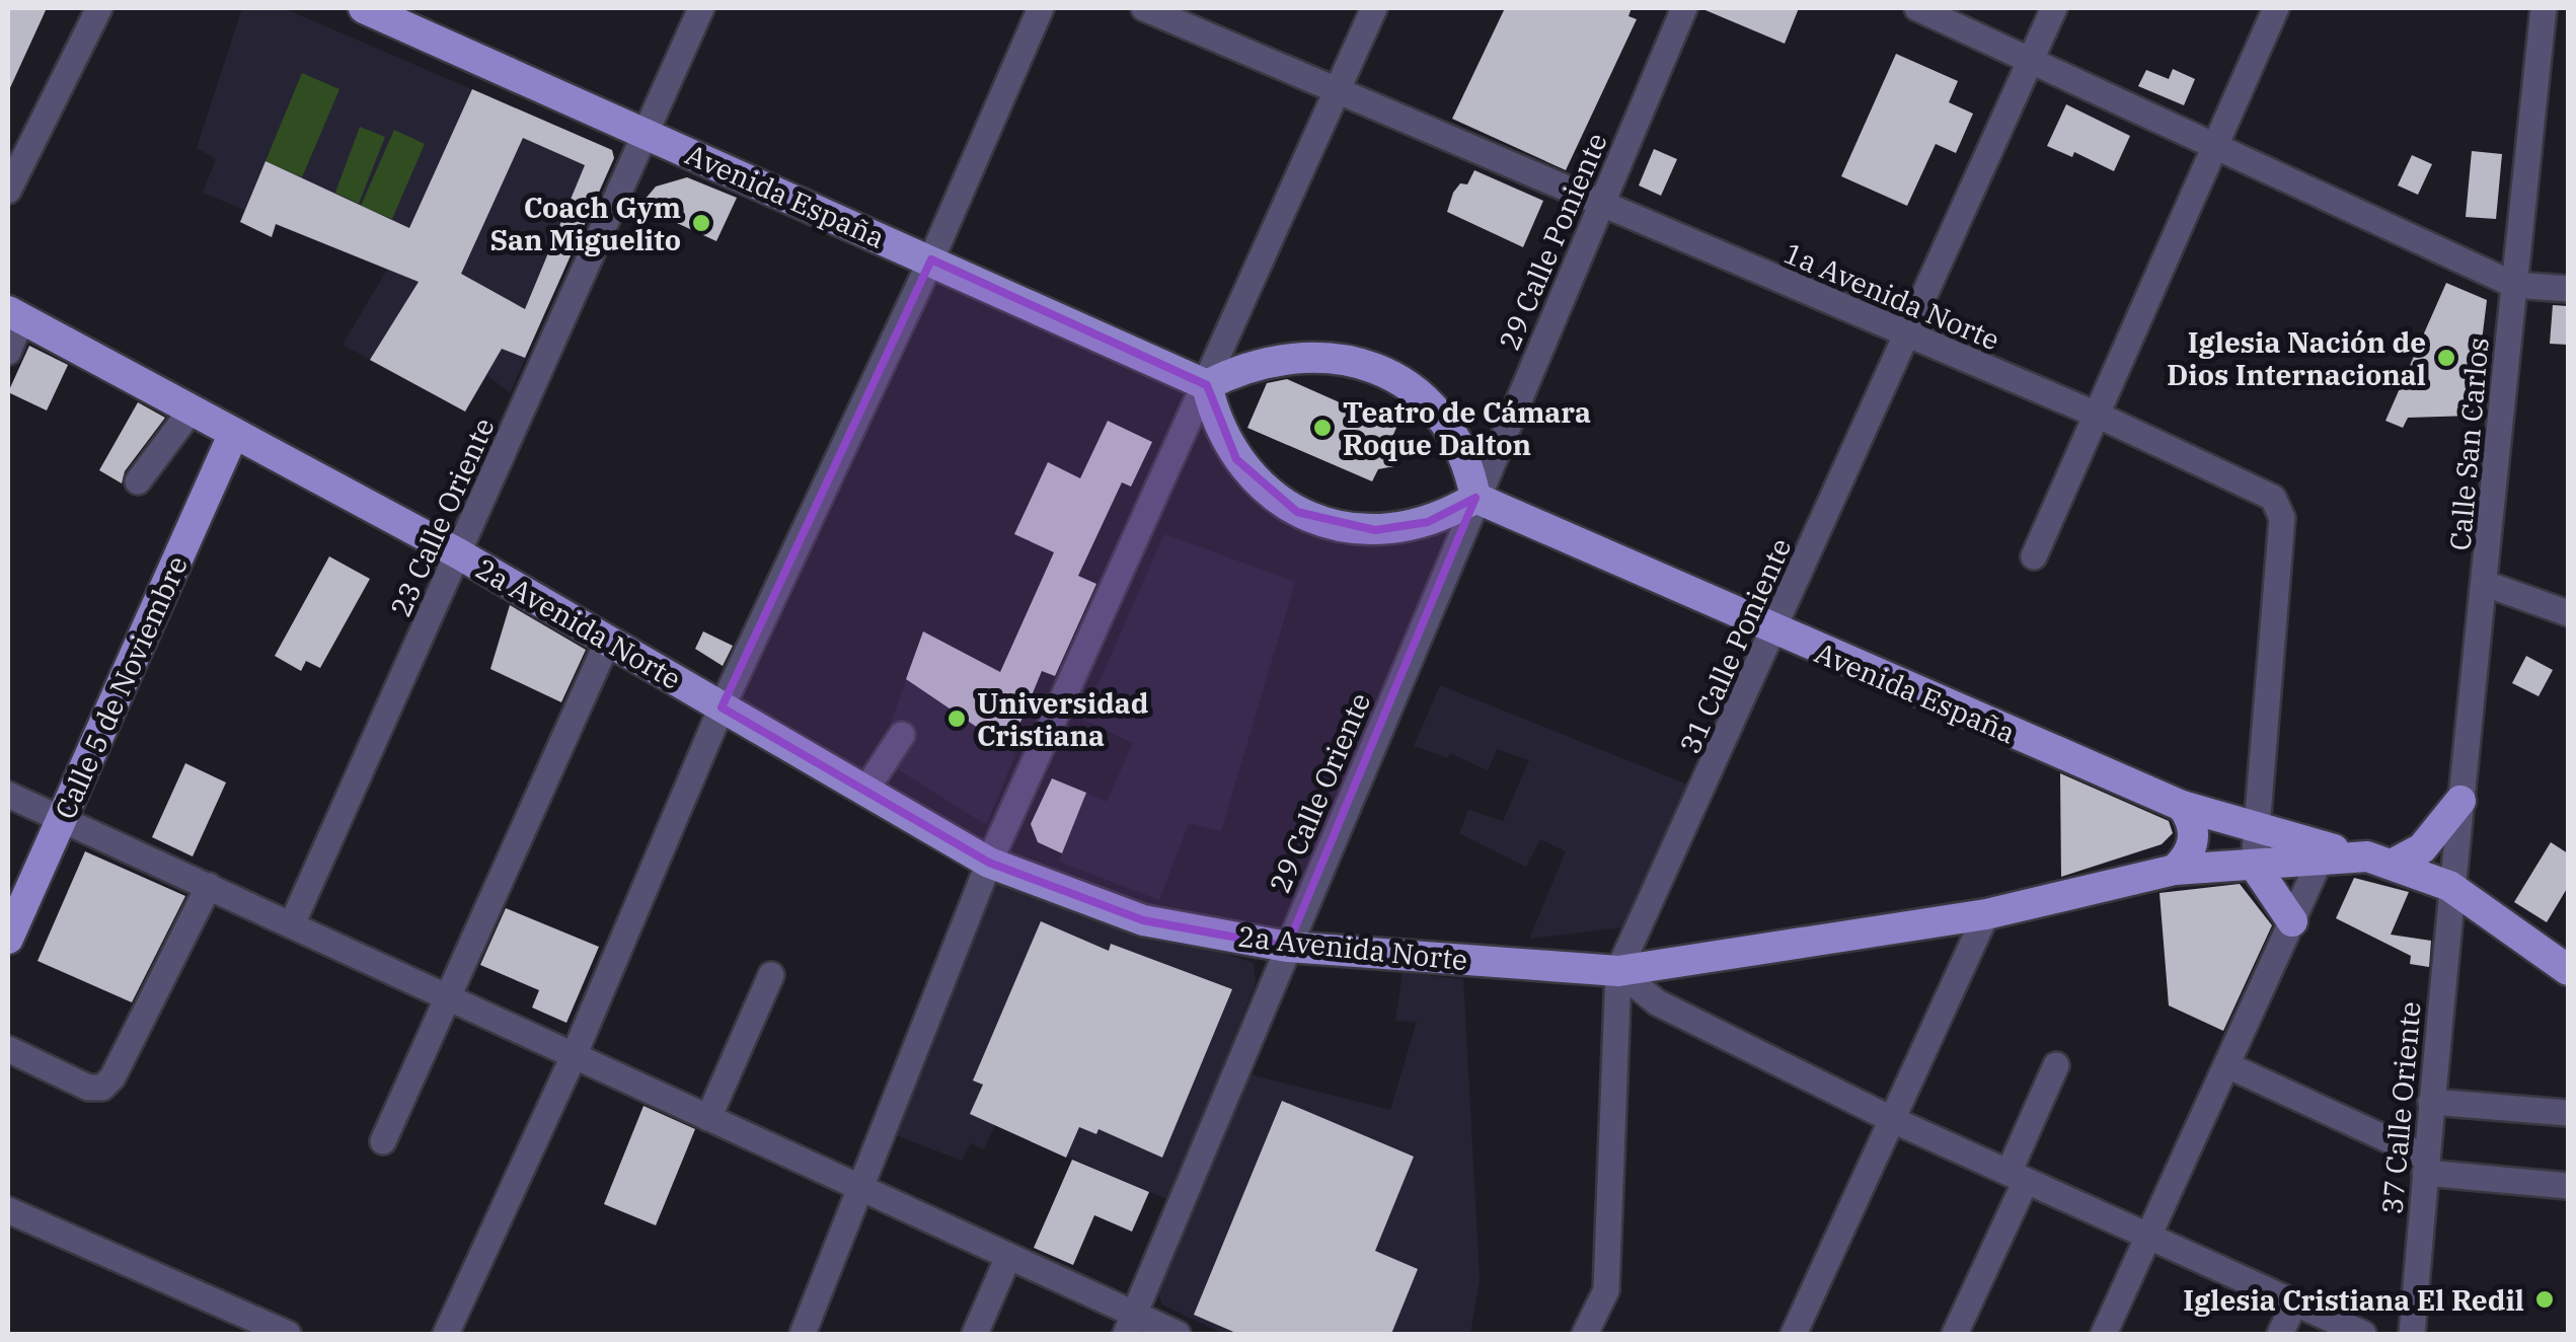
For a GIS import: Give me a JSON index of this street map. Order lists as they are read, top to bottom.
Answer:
{
  "streets": {
    "main road": ["Avenida España", "2a Avenida Norte", "Calle 5 de Noviembre"],
    "street": [
      "29 Calle Poniente",
      "1a Avenida Norte",
      "Calle San Carlos",
      "23 Calle Oriente",
      "31 Calle Poniente",
      "29 Calle Oriente",
      "37 Calle Oriente"
    ]
  },
  "crossings": [
    ["Avenida España", "29 Calle Poniente"],
    ["Avenida España", "1a Avenida Norte"],
    ["Avenida España", "23 Calle Oriente"],
    ["Avenida España", "2a Avenida Norte"],
    ["Avenida España", "31 Calle Poniente"],
    ["Avenida España", "29 Calle Oriente"],
    ["29 Calle Poniente", "1a Avenida Norte"],
    ["29 Calle Poniente", "29 Calle Oriente"],
    ["1a Avenida Norte", "2a Avenida Norte"],
    ["1a Avenida Norte", "31 Calle Poniente"],
    ["Calle San Carlos", "37 Calle Oriente"],
    ["23 Calle Oriente", "2a Avenida Norte"],
    ["2a Avenida Norte", "31 Calle Poniente"],
    ["2a Avenida Norte", "Calle 5 de Noviembre"],
    ["2a Avenida Norte", "29 Calle Oriente"]
  ],
  "places": [
    "Coach Gym San Miguelito",
    "Iglesia Nación de Dios Internacional",
    "Teatro de Cámara Roque Dalton",
    "Universidad Cristiana",
    "Iglesia Cristiana El Redil"
  ]
}
